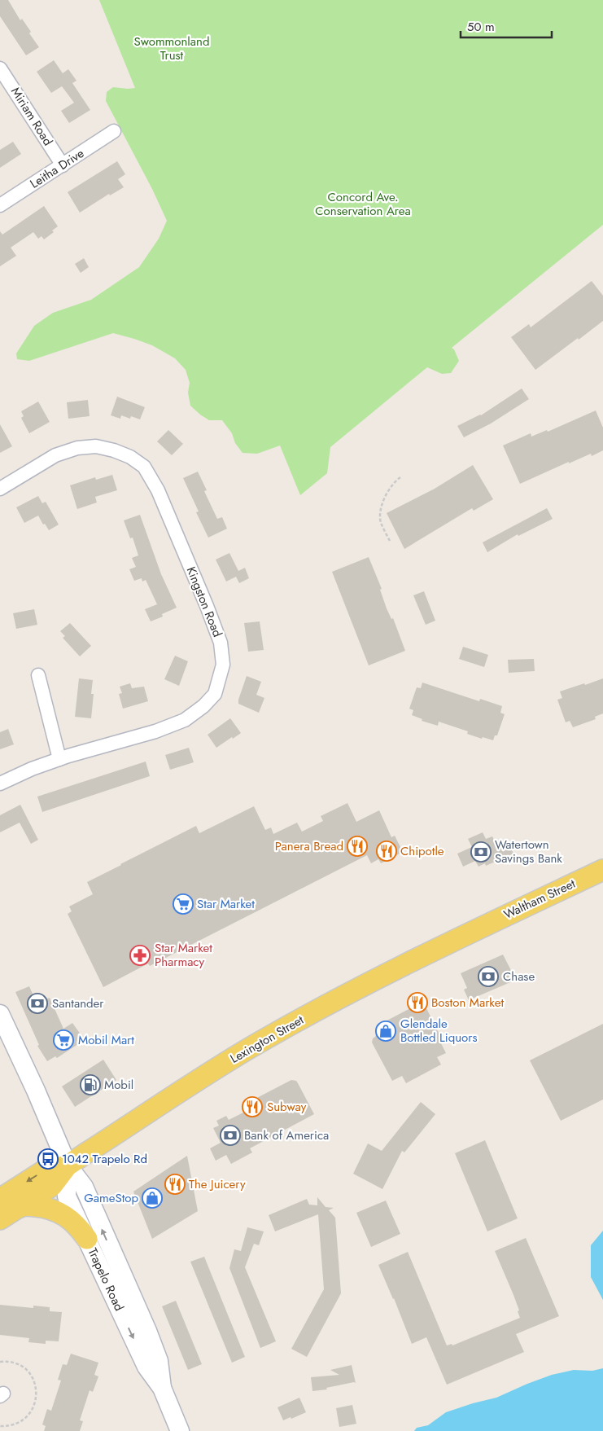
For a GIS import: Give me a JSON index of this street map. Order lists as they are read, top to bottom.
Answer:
{
  "streets": {
    "main road": ["Waltham Street", "Lexington Street", "Trapelo Road"],
    "street": ["Miriam Road", "Leitha Drive", "Kingston Road"]
  },
  "crossings": [
    ["Miriam Road", "Leitha Drive"],
    ["Waltham Street", "Lexington Street"],
    ["Lexington Street", "Trapelo Road"]
  ],
  "parks": ["Swommonland Trust", "Concord Ave. Conservation Area"],
  "places": {
    "restaurant": [
      "Panera Bread",
      "Chipotle",
      "Boston Market",
      "Subway",
      "The Juicery"
    ],
    "bank": [
      "Watertown Savings Bank",
      "Chase",
      "Santander",
      "Bank of America"
    ],
    "supermarket": ["Star Market", "Mobil Mart"],
    "pharmacy": ["Star Market Pharmacy"],
    "shop": ["Glendale Bottled Liquors", "GameStop"],
    "fuel station": ["Mobil"],
    "bus stop": ["1042 Trapelo Rd"]
  },
  "scale_bar": "50 m"
}
